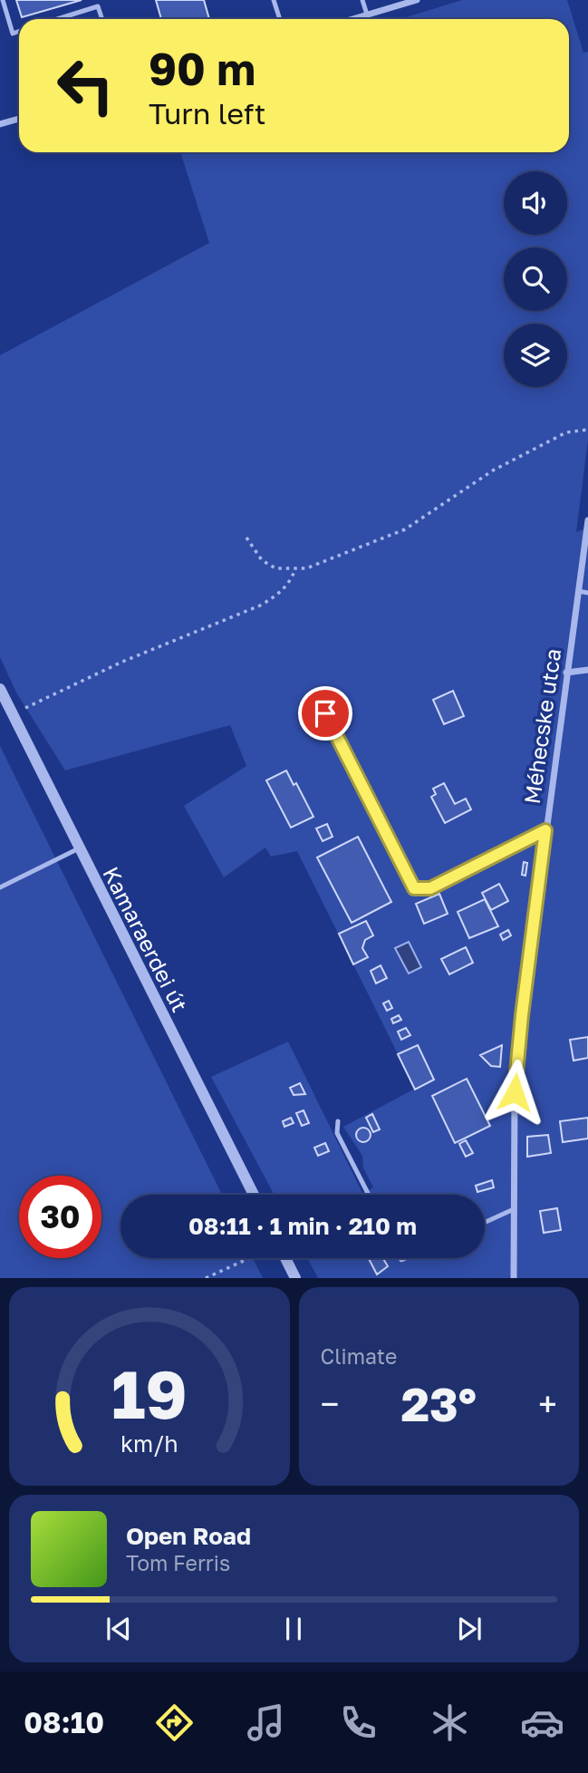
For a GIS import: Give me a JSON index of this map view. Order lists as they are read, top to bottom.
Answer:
{
  "streets": {
    "street": ["Méhecske utca", "Kamaraerdei út"]
  },
  "page": {
    "turn": ["90 m", "Turn left"],
    "limit": "30",
    "trip": "08:11 · 1 min · 210 m",
    "tile": "Climate",
    "heat": ["−", "23°", "+"],
    "song": ["Open Road", "Tom Ferris"],
    "tabs": "08:10",
    "gauge": ["19", "km/h"]
  }
}
